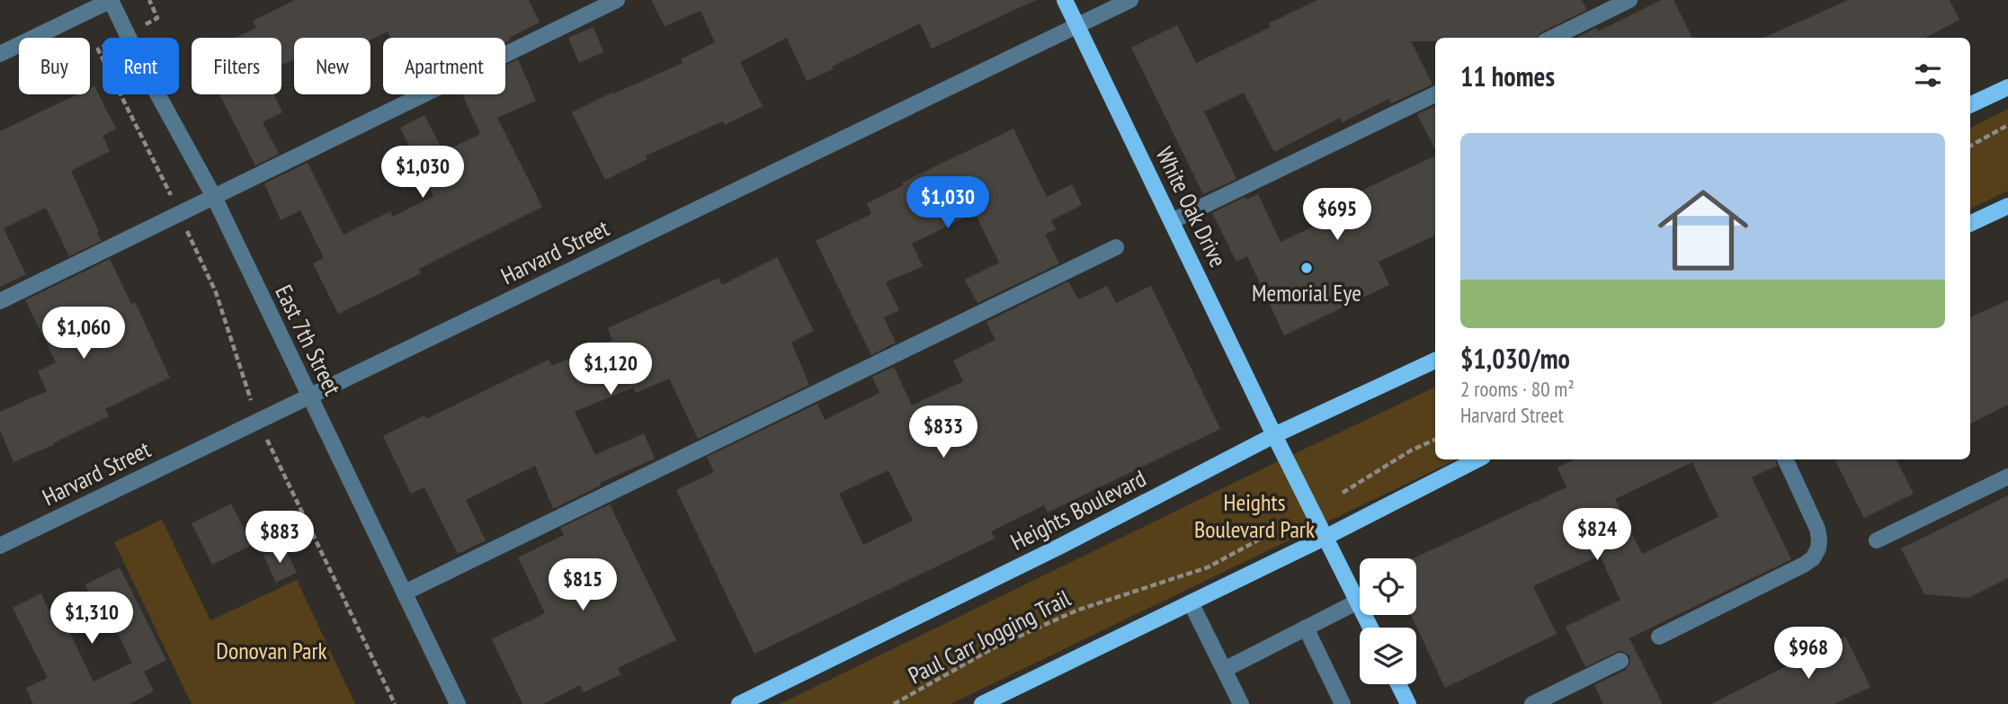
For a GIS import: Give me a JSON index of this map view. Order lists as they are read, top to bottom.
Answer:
{
  "streets": {
    "main road": ["White Oak Drive", "Heights Boulevard"],
    "street": ["Harvard Street", "East 7th Street"],
    "path": ["Paul Carr Jogging Trail"]
  },
  "crossings": [
    ["White Oak Drive", "Harvard Street"],
    ["White Oak Drive", "Heights Boulevard"],
    ["Harvard Street", "East 7th Street"]
  ],
  "parks": ["Heights Boulevard Park", "Donovan Park"],
  "places": ["Memorial Eye"],
  "page": {
    "chip": [
      "Buy",
      "Rent",
      "Filters",
      "New",
      "Apartment"
    ],
    "heading": "11 homes",
    "list": [
      {
        "name": "$1,030/mo",
        "note": "2 rooms · 80 m² · Harvard Street"
      }
    ],
    "price": [
      "$1,030",
      "$1,030",
      "$695",
      "$1,060",
      "$1,120",
      "$833",
      "$824",
      "$883",
      "$815",
      "$1,310",
      "$968"
    ]
  }
}
